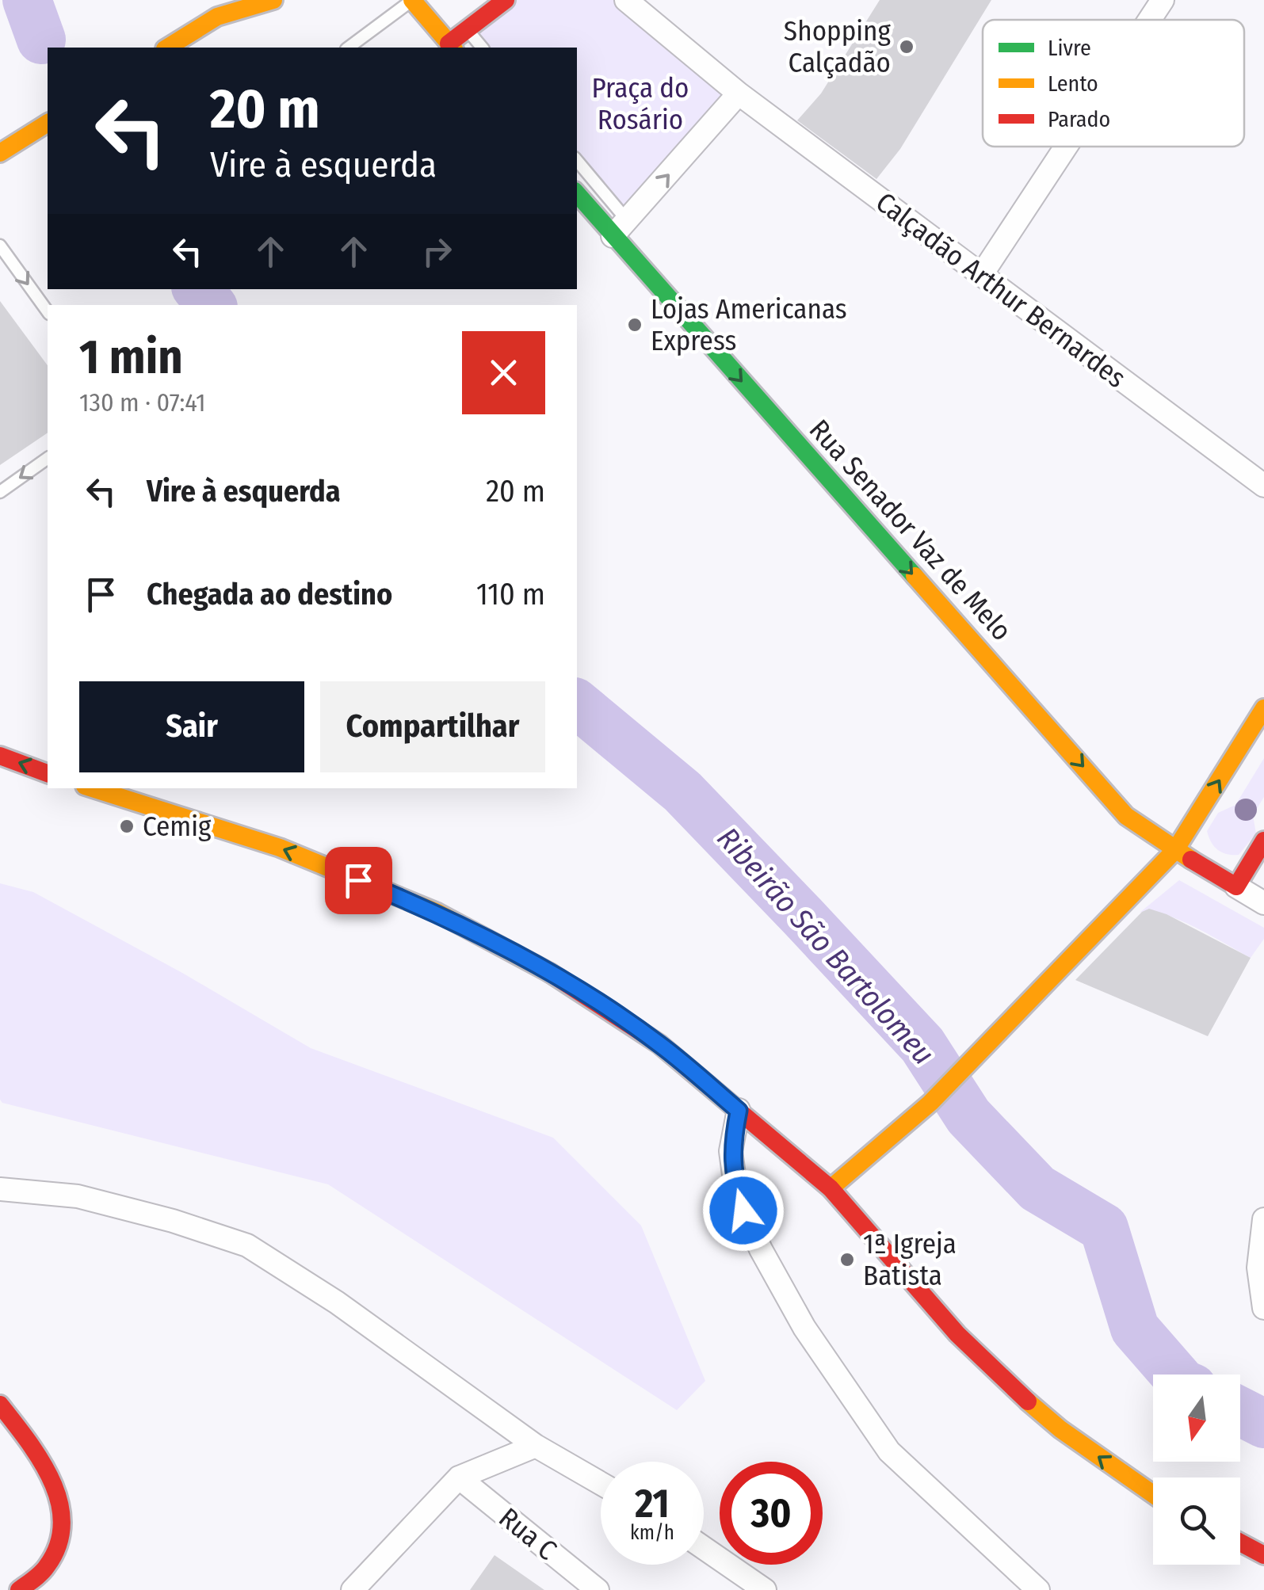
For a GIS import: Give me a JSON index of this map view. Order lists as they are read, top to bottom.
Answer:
{
  "streets": {
    "street": ["Calçadão Arthur Bernardes", "Rua Senador Vaz de Melo", "Rua C"]
  },
  "one_way": ["Rua Senador Vaz de Melo"],
  "water": ["Ribeirão São Bartolomeu"],
  "parks": ["Praça do Rosário"],
  "places": [
    "Shopping Calçadão",
    "Lojas Americanas Express",
    "Cemig",
    "1ª Igreja Batista"
  ],
  "legend": ["Livre", "Lento", "Parado"],
  "north": "bottom",
  "page": {
    "turn": ["20 m", "Vire à esquerda"],
    "heading": ["1 min", "130 m · 07:41"],
    "list": [
      {
        "name": "Vire à esquerda",
        "value": "20 m"
      },
      {
        "name": "Chegada ao destino",
        "value": "110 m"
      }
    ],
    "buttons": ["Sair", "Compartilhar"],
    "speed": "21 km/h",
    "limit": "30"
  }
}
